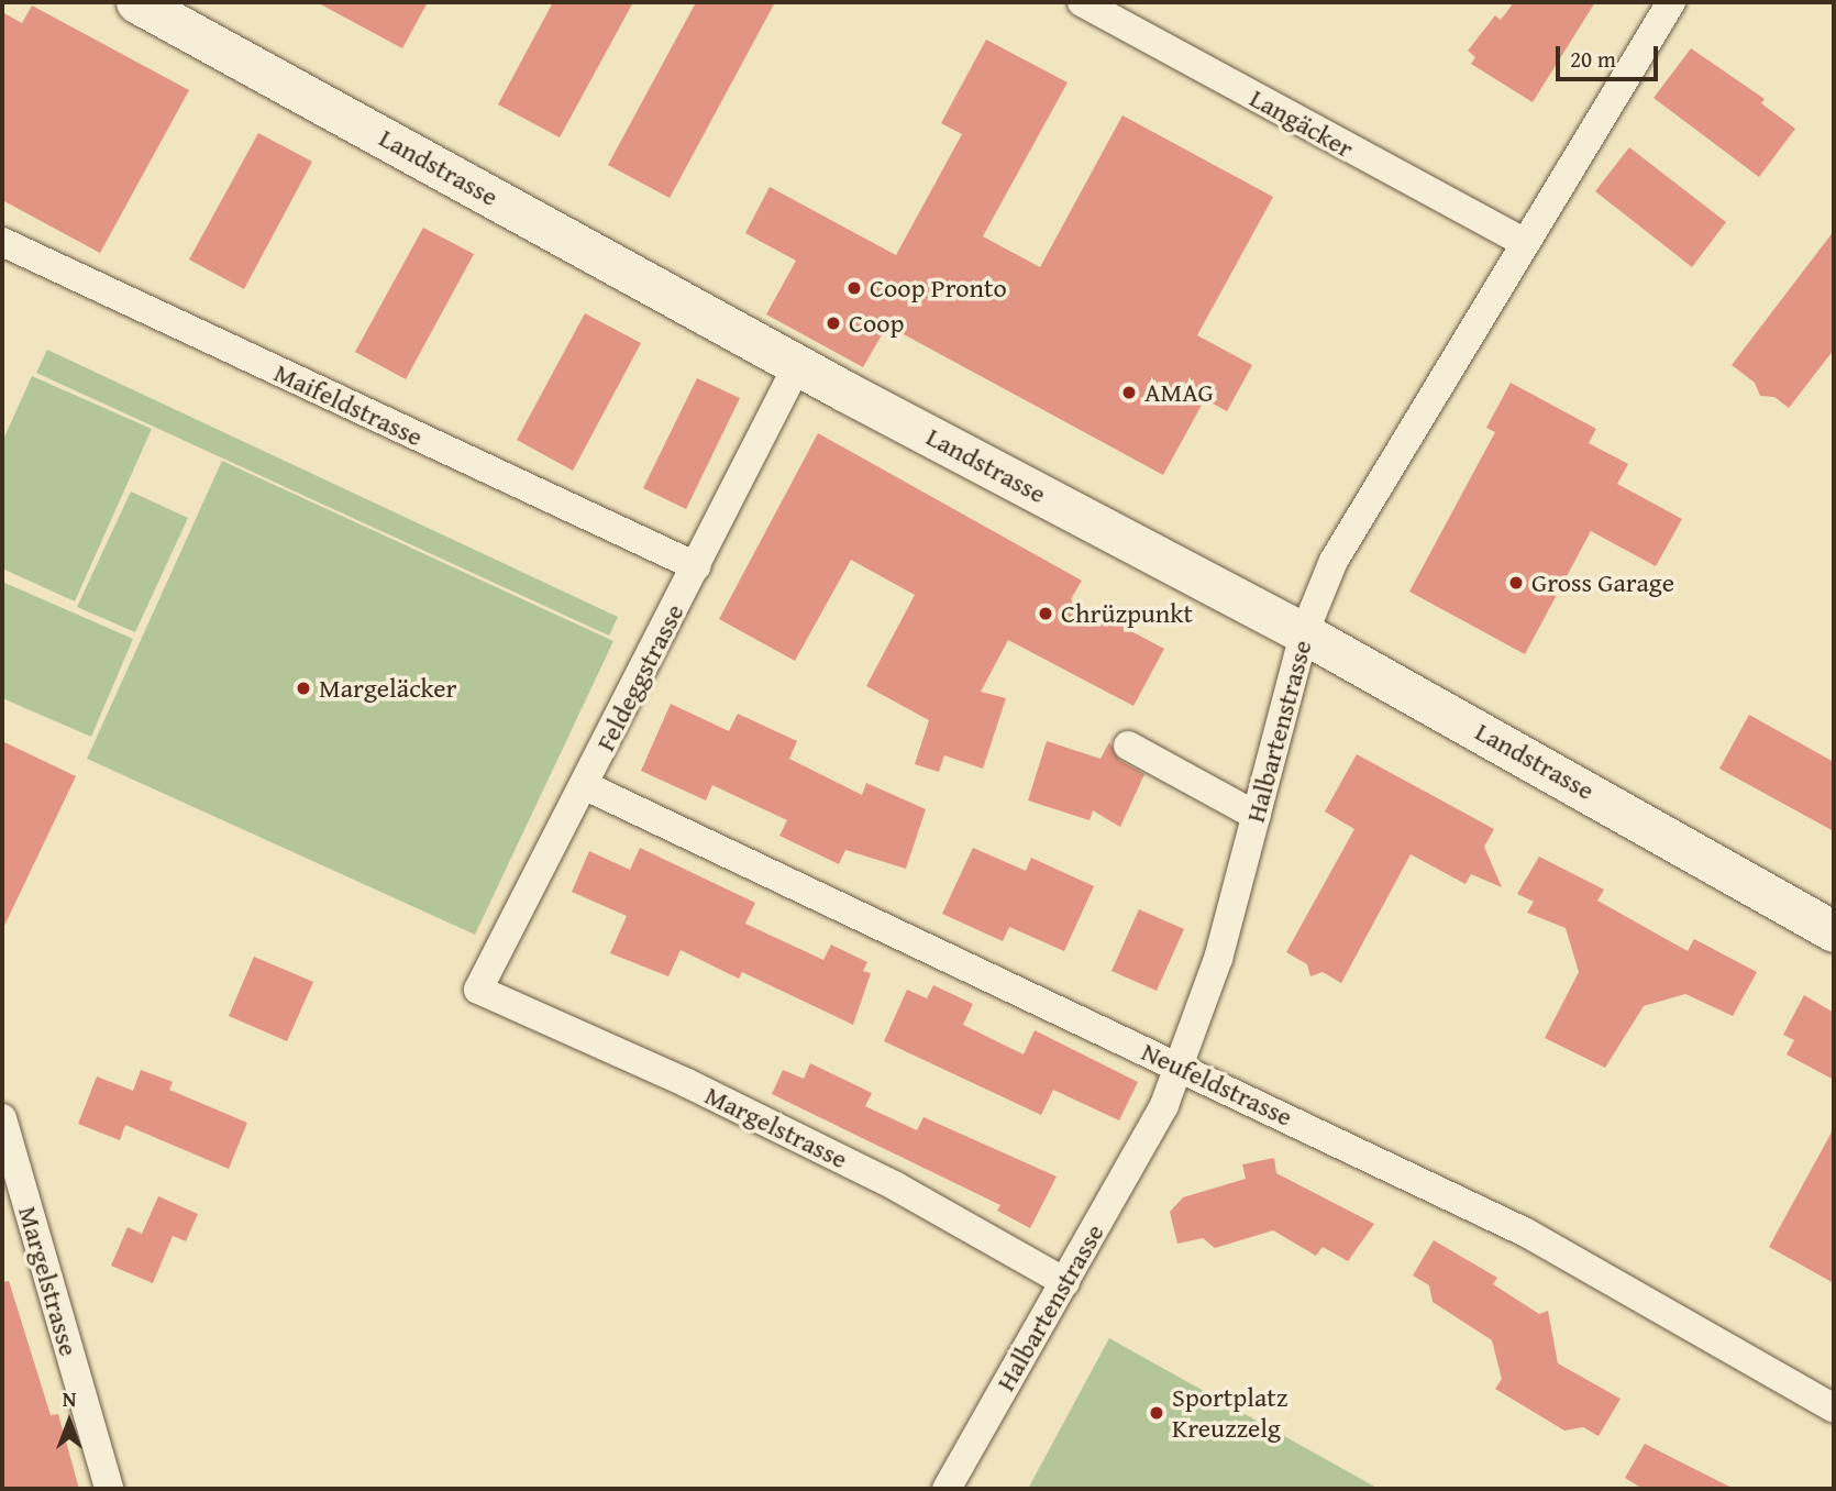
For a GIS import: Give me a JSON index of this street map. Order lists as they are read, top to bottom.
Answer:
{
  "streets": {
    "main road": ["Landstrasse"],
    "street": [
      "Langäcker",
      "Maifeldstrasse",
      "Feldeggstrasse",
      "Halbartenstrasse",
      "Neufeldstrasse",
      "Margelstrasse"
    ]
  },
  "crossings": [
    ["Langäcker", "Halbartenstrasse"],
    ["Landstrasse", "Feldeggstrasse"],
    ["Landstrasse", "Halbartenstrasse"],
    ["Maifeldstrasse", "Feldeggstrasse"],
    ["Feldeggstrasse", "Neufeldstrasse"],
    ["Feldeggstrasse", "Margelstrasse"],
    ["Halbartenstrasse", "Neufeldstrasse"],
    ["Halbartenstrasse", "Margelstrasse"]
  ],
  "places": [
    "Coop Pronto",
    "Coop",
    "AMAG",
    "Gross Garage",
    "Chrüzpunkt",
    "Margeläcker",
    "Sportplatz Kreuzzelg"
  ],
  "scale_bar": "20 m",
  "north": "top"
}
